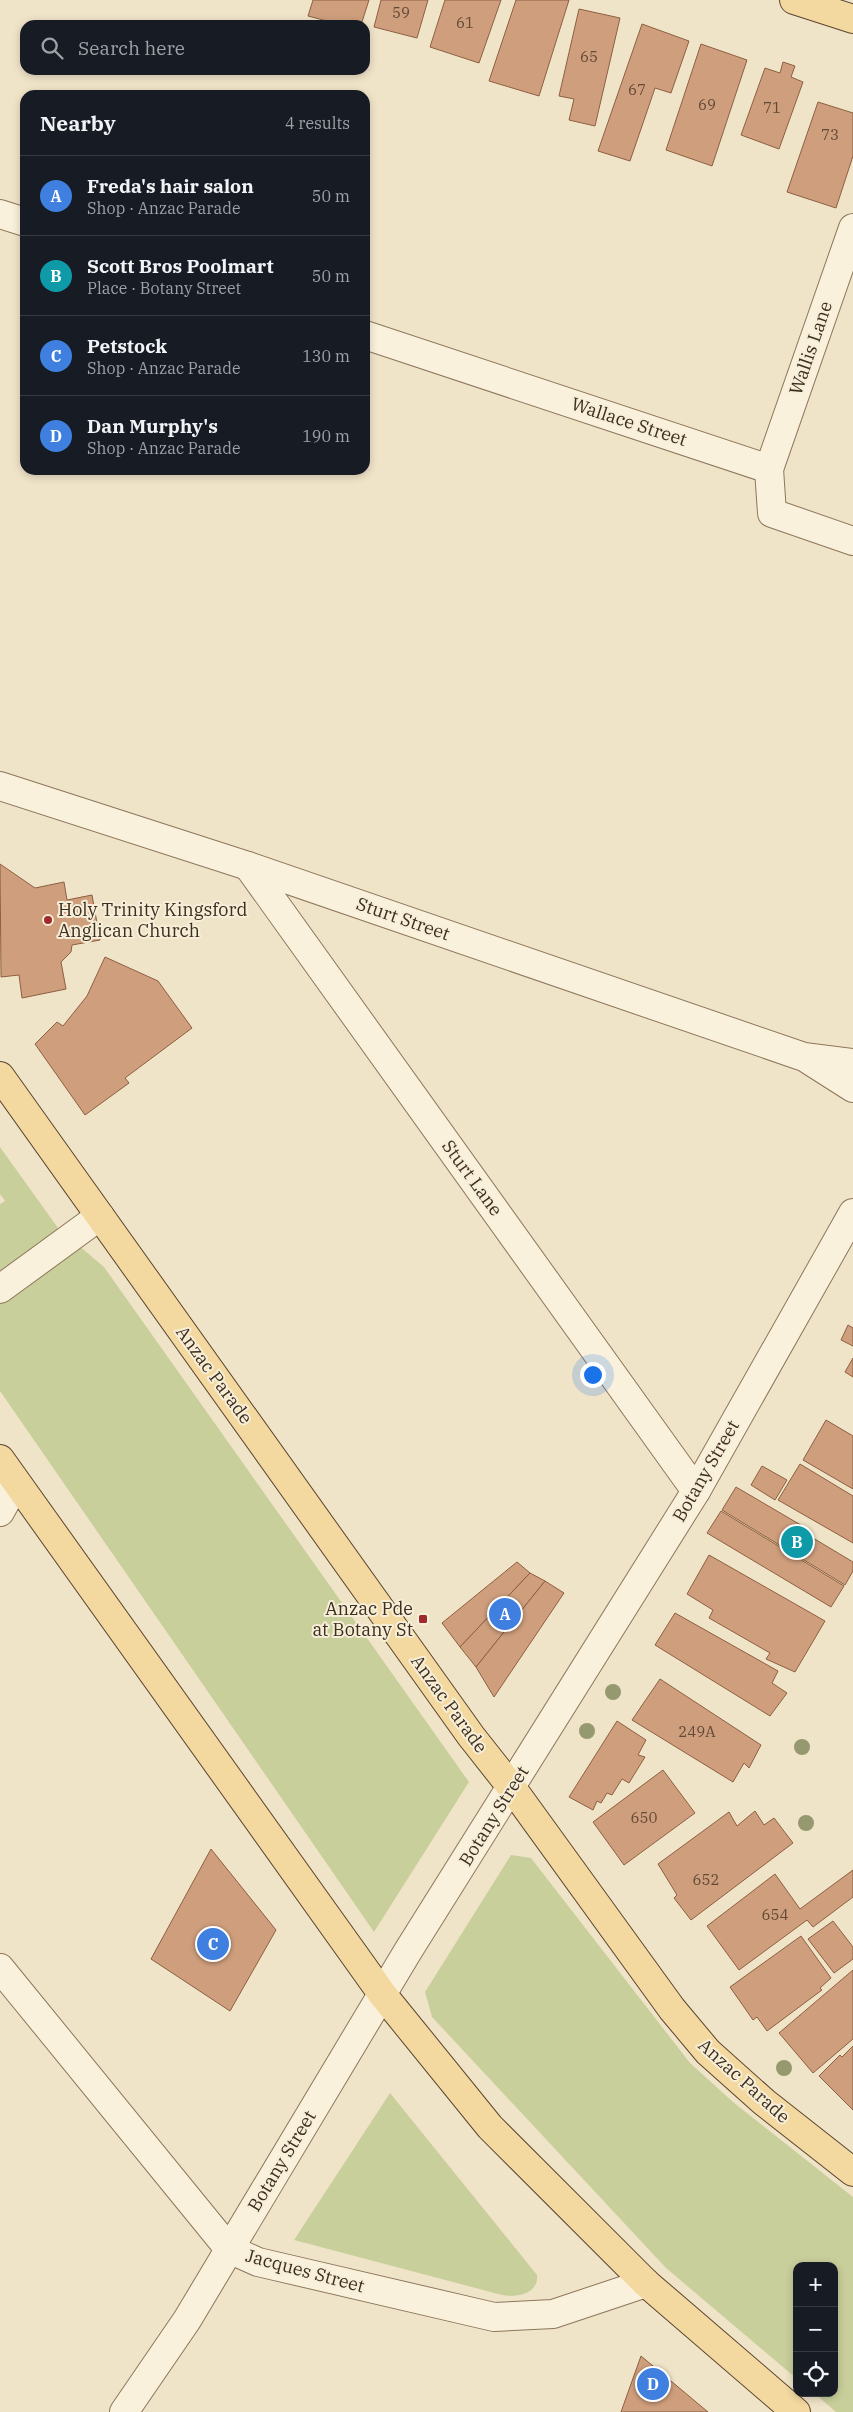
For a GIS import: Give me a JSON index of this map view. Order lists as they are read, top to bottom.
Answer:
{
  "streets": {
    "main road": ["Anzac Parade"],
    "street": [
      "Wallis Lane",
      "Wallace Street",
      "Sturt Street",
      "Sturt Lane",
      "Botany Street",
      "Jacques Street"
    ]
  },
  "crossings": [
    ["Wallis Lane", "Wallace Street"],
    ["Sturt Street", "Sturt Lane"],
    ["Sturt Lane", "Botany Street"],
    ["Anzac Parade", "Botany Street"],
    ["Botany Street", "Jacques Street"]
  ],
  "places": {
    "other": ["Holy Trinity Kingsford Anglican Church"],
    "transit": ["Anzac Pde at Botany St"]
  },
  "house_numbers": [
    "59",
    "61",
    "65",
    "67",
    "69",
    "71",
    "73",
    "249A",
    "650",
    "652",
    "654"
  ],
  "page": {
    "search": "Search here",
    "heading": ["Nearby", "4 results"],
    "list": [
      {
        "mark": "A",
        "name": "Freda's hair salon",
        "note": "Shop · Anzac Parade",
        "value": "50 m"
      },
      {
        "mark": "B",
        "name": "Scott Bros Poolmart",
        "note": "Place · Botany Street",
        "value": "50 m"
      },
      {
        "mark": "C",
        "name": "Petstock",
        "note": "Shop · Anzac Parade",
        "value": "130 m"
      },
      {
        "mark": "D",
        "name": "Dan Murphy's",
        "note": "Shop · Anzac Parade",
        "value": "190 m"
      }
    ],
    "pins": [
      "B",
      "A",
      "C",
      "D"
    ],
    "map_buttons": ["+", "−"]
  }
}
